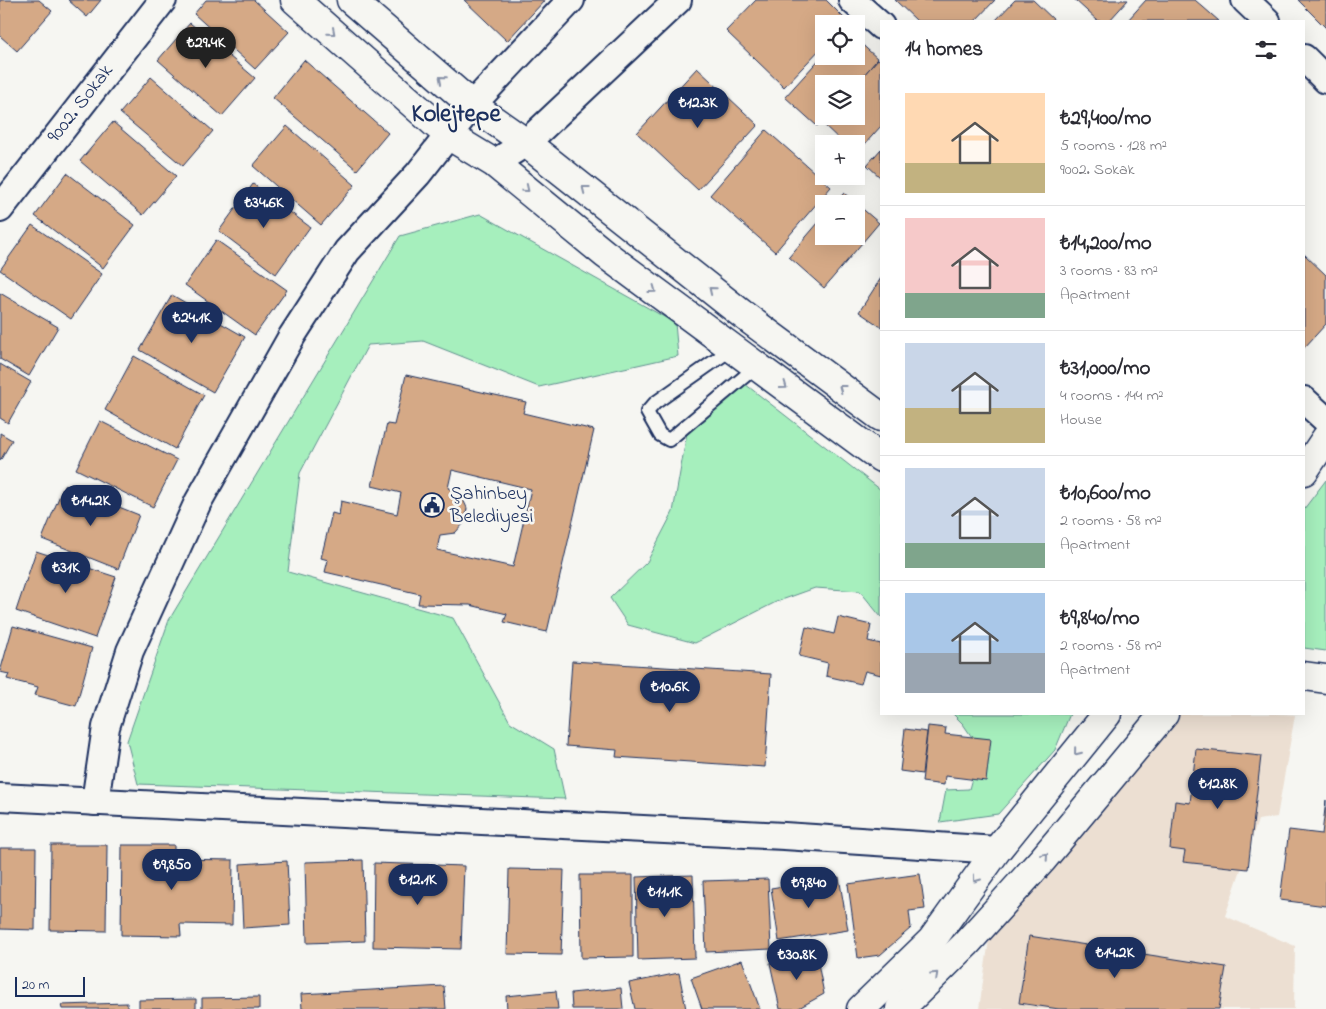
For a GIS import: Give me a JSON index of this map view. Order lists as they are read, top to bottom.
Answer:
{
  "streets": {
    "street": ["9002. Sokak"]
  },
  "districts": ["Kolejtepe"],
  "places": {
    "public building": ["Şahinbey Belediyesi"]
  },
  "scale_bar": "20 m",
  "page": {
    "map_buttons": ["+", "−"],
    "heading": "14 homes",
    "price": [
      "₺29.4K",
      "₺12.3K",
      "₺34.6K",
      "₺24.1K",
      "₺14.2K",
      "₺31K",
      "₺10.6K",
      "₺12.8K",
      "₺9,850",
      "₺12.1K",
      "₺9,840",
      "₺11.1K",
      "₺14.2K",
      "₺30.8K"
    ],
    "list": [
      {
        "name": "₺29,400/mo",
        "note": "5 rooms · 128 m² · 9002. Sokak"
      },
      {
        "name": "₺14,200/mo",
        "note": "3 rooms · 83 m² · Apartment"
      },
      {
        "name": "₺31,000/mo",
        "note": "4 rooms · 144 m² · House"
      },
      {
        "name": "₺10,600/mo",
        "note": "2 rooms · 58 m² · Apartment"
      },
      {
        "name": "₺9,840/mo",
        "note": "2 rooms · 58 m² · Apartment"
      }
    ],
    "scale": "20 m"
  }
}
